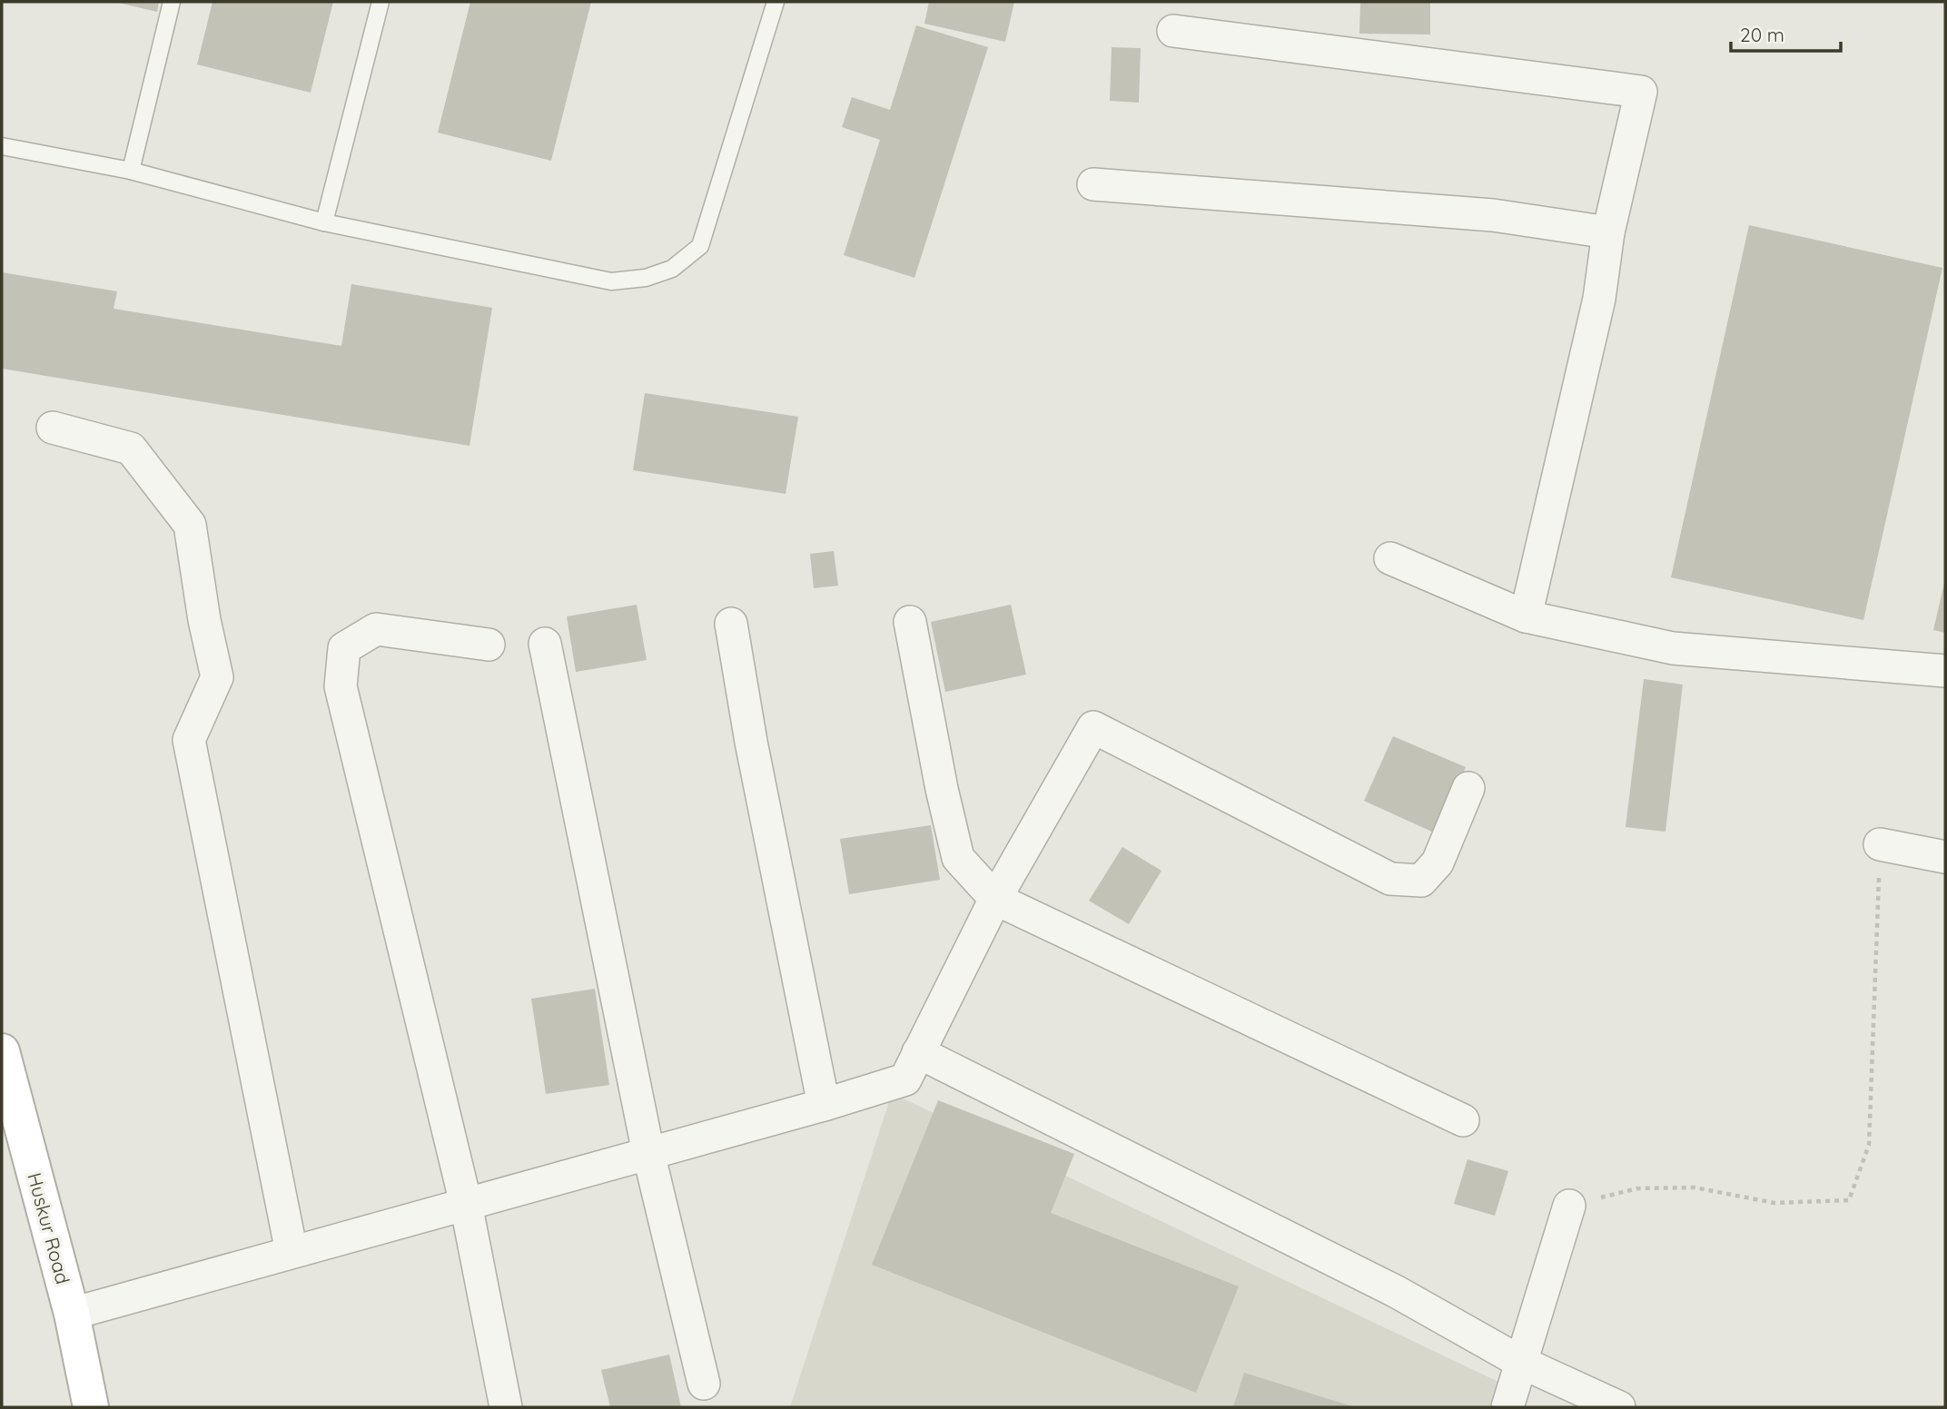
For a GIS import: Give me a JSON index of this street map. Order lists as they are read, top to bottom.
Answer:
{
  "streets": {
    "street": ["Huskur Road"]
  },
  "scale_bar": "20 m"
}
